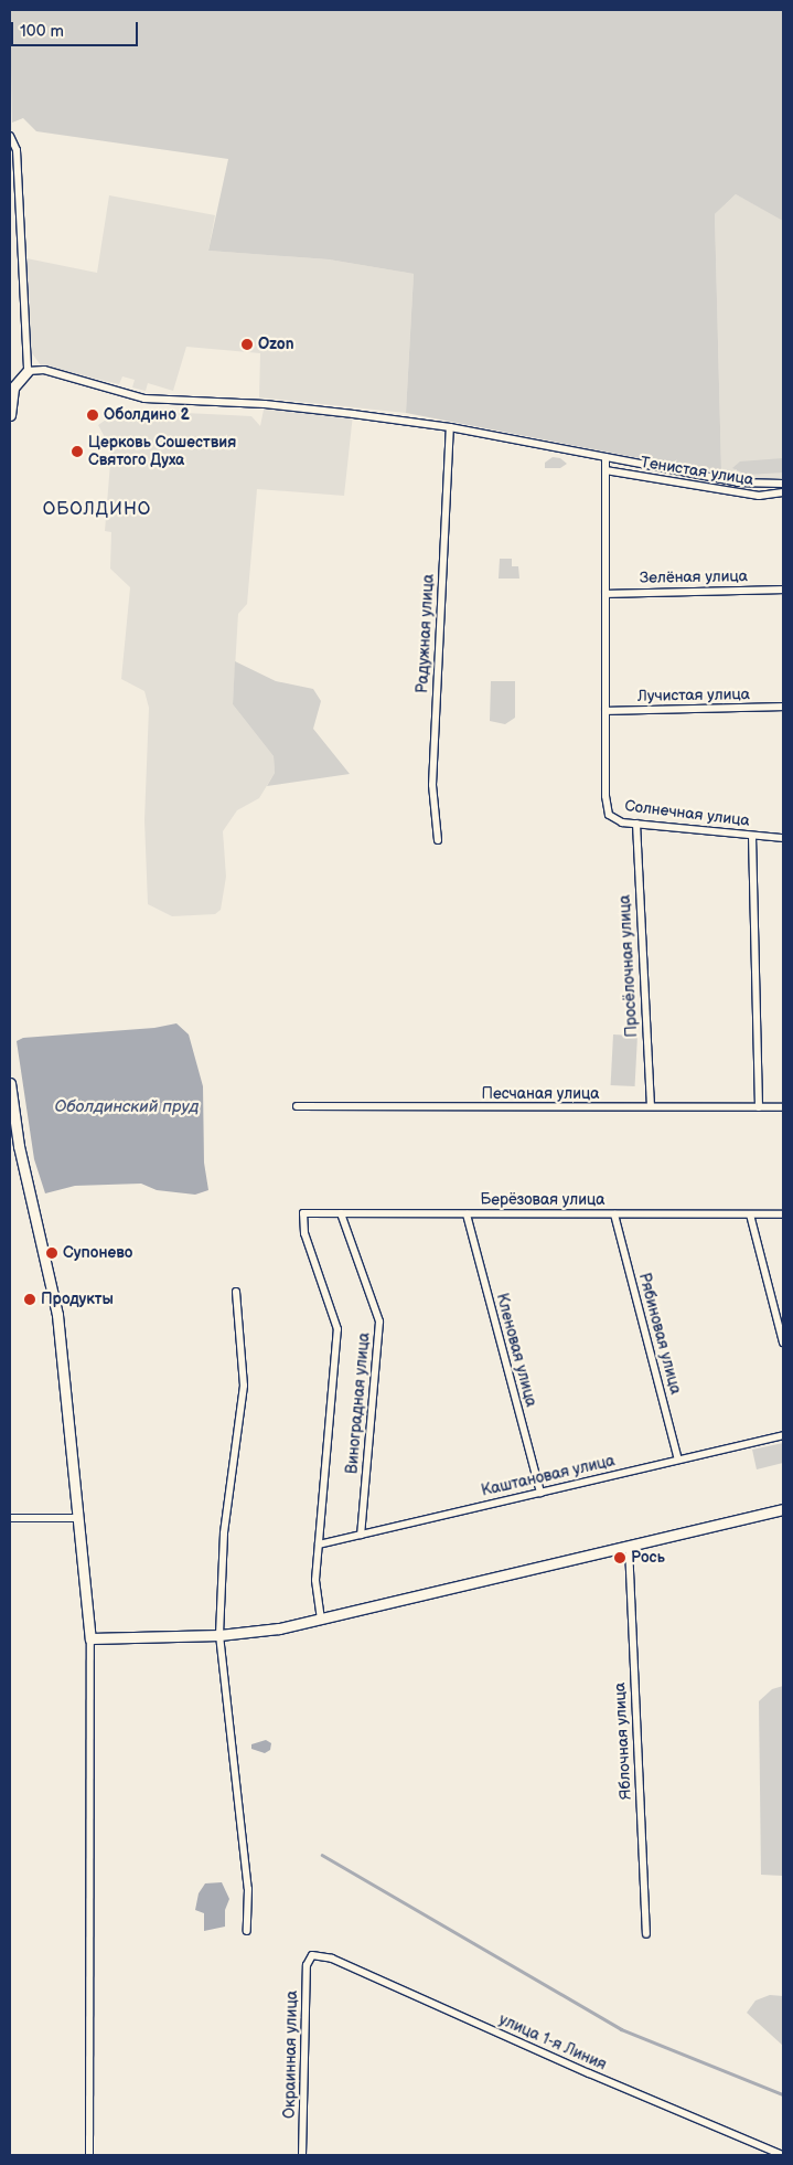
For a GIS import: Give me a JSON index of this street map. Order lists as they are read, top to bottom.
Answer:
{
  "streets": {
    "street": [
      "Тенистая улица",
      "Зелёная улица",
      "Радужная улица",
      "Лучистая улица",
      "Солнечная улица",
      "Просёлочная улица",
      "Песчаная улица",
      "Берёзовая улица",
      "Рябиновая улица",
      "Кленовая улица",
      "Виноградная улица",
      "Каштановая улица",
      "Яблочная улица",
      "улица 1-я Линия",
      "Окраинная улица"
    ]
  },
  "crossings": [
    ["Лучистая улица", "Солнечная улица"],
    ["Солнечная улица", "Просёлочная улица"],
    ["Просёлочная улица", "Песчаная улица"],
    ["Берёзовая улица", "Рябиновая улица"],
    ["Берёзовая улица", "Кленовая улица"],
    ["Берёзовая улица", "Виноградная улица"],
    ["Берёзовая улица", "Каштановая улица"],
    ["Рябиновая улица", "Каштановая улица"],
    ["Кленовая улица", "Каштановая улица"],
    ["Виноградная улица", "Каштановая улица"],
    ["улица 1-я Линия", "Окраинная улица"]
  ],
  "districts": ["ОБОЛДИНО"],
  "water": ["Оболдинский пруд"],
  "places": [
    "Ozon",
    "Оболдино 2",
    "Церковь Сошествия Святого Духа",
    "Супонево",
    "Продукты",
    "Рось"
  ],
  "scale_bar": "100 m"
}
